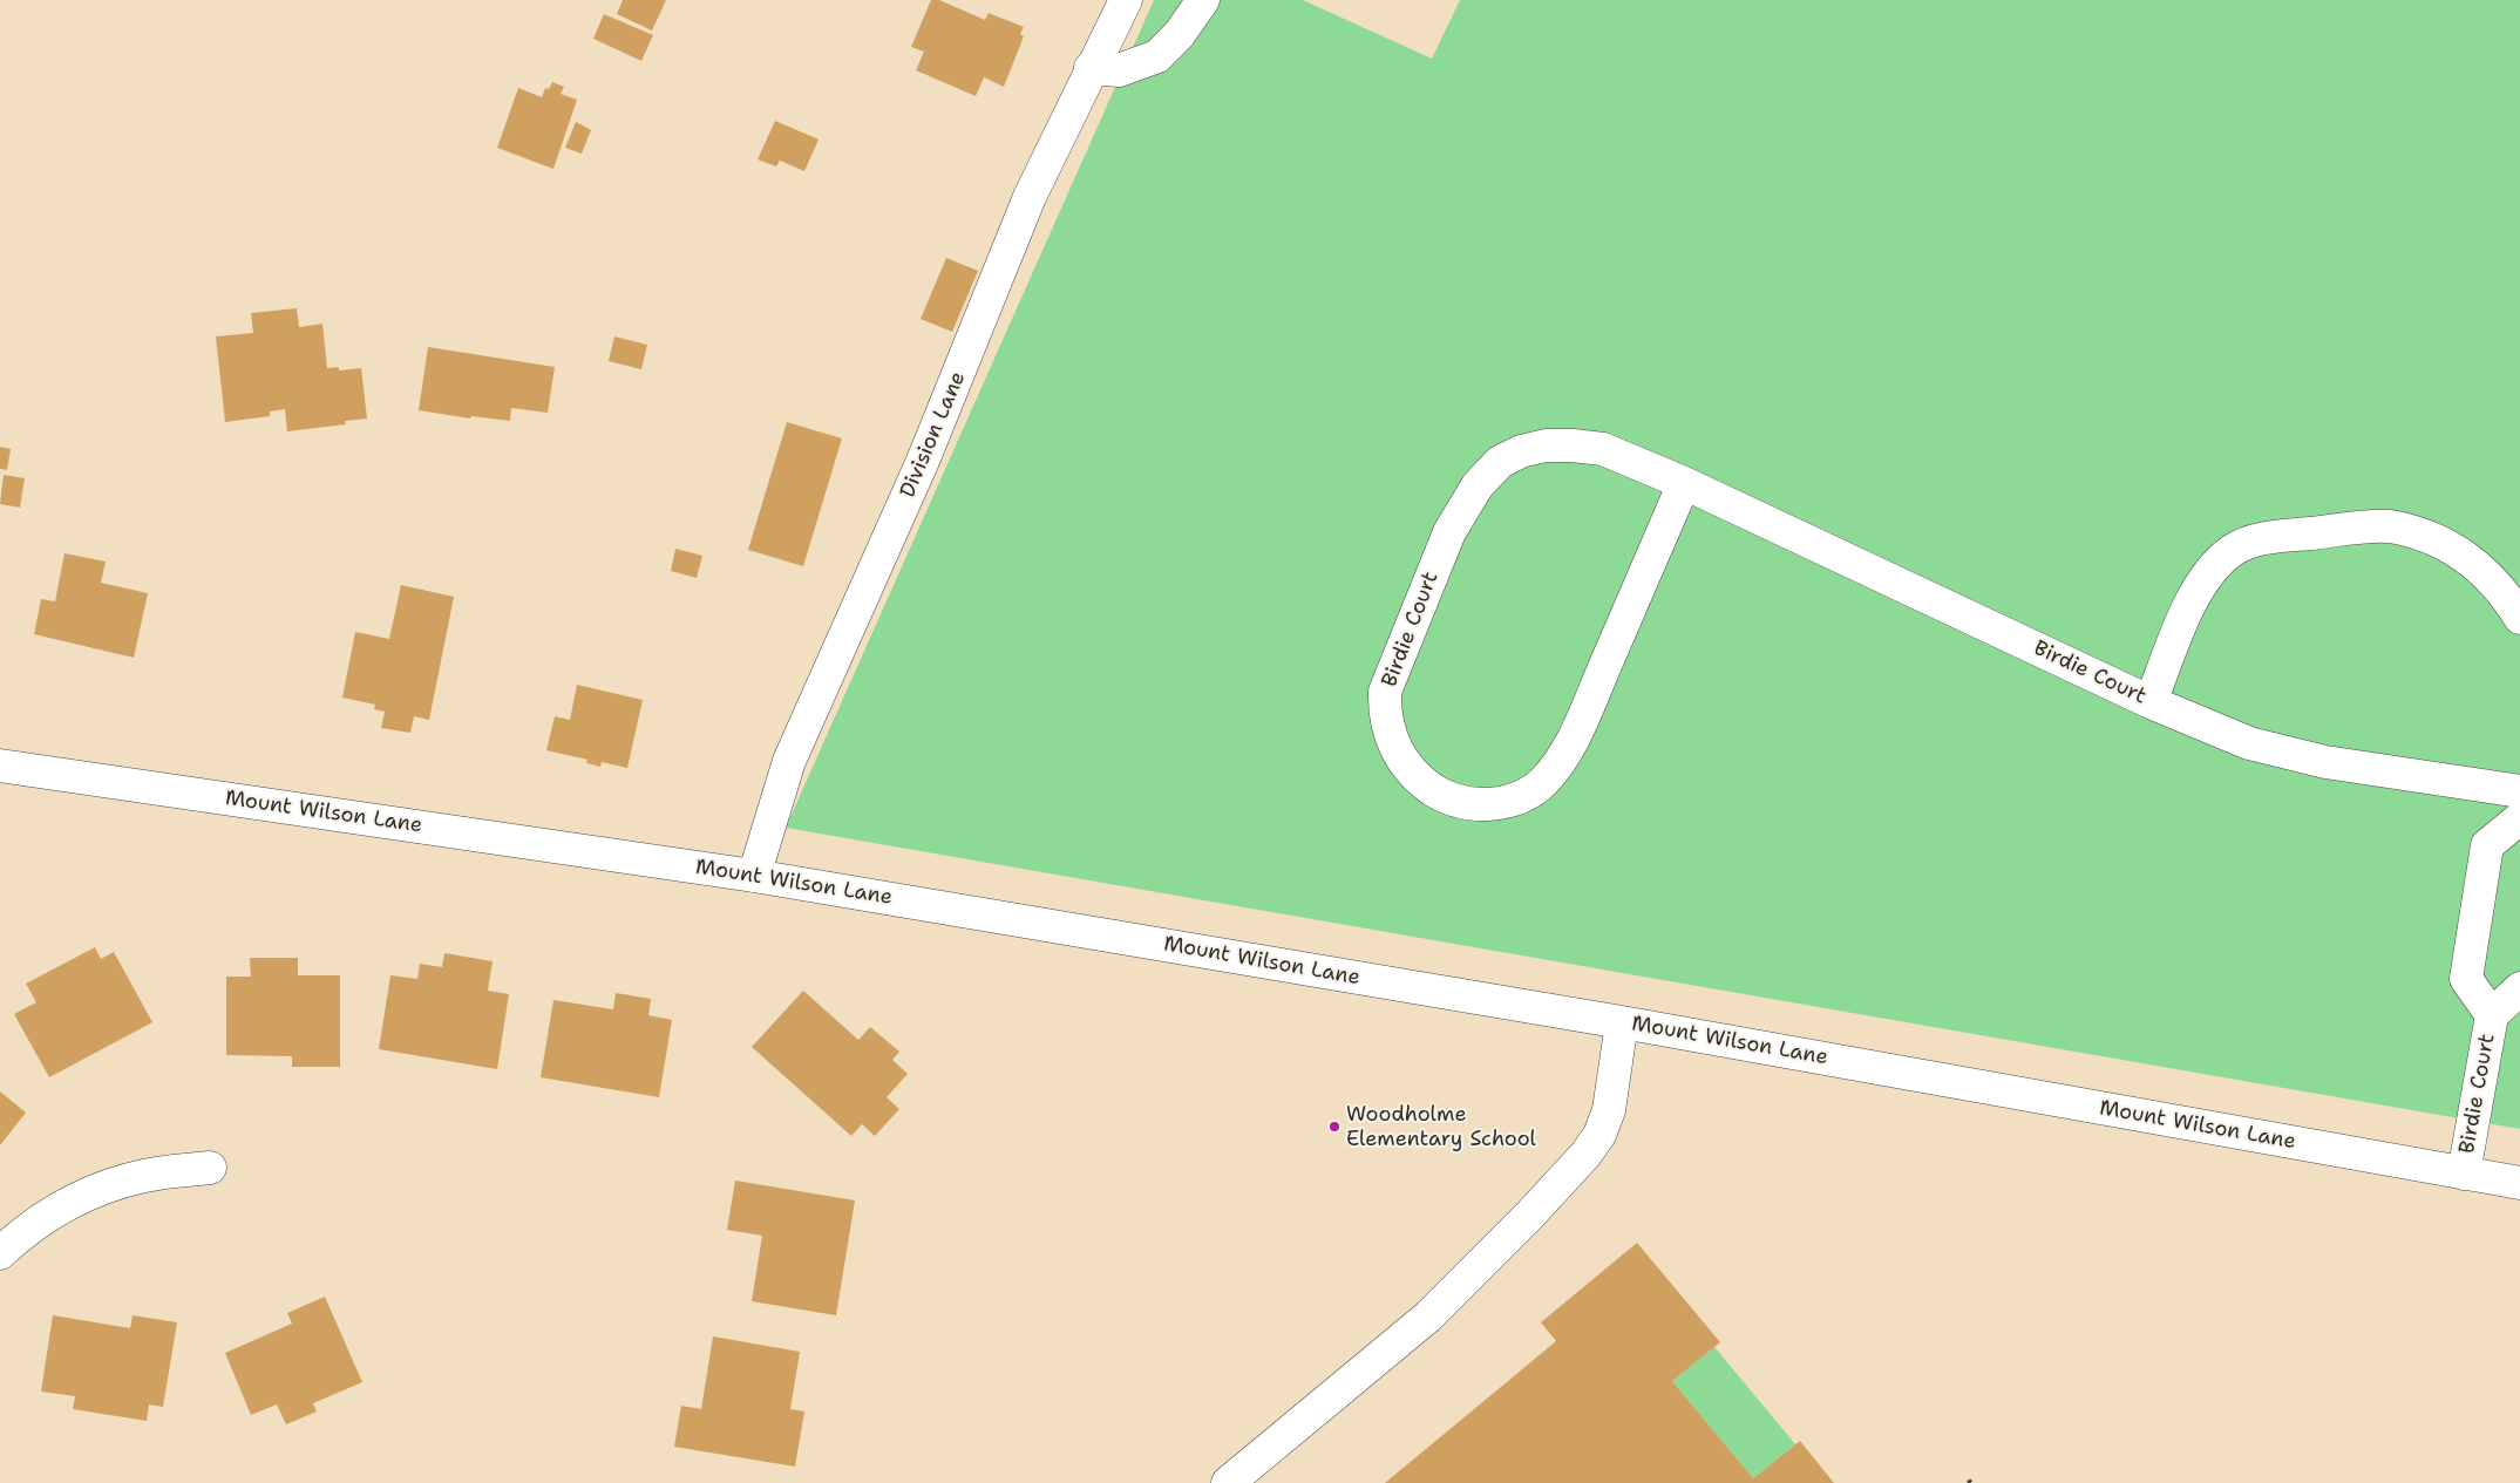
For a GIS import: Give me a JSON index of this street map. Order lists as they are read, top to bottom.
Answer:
{
  "streets": {
    "street": ["Division Lane", "Birdie Court", "Mount Wilson Lane"]
  },
  "crossings": [
    ["Division Lane", "Mount Wilson Lane"],
    ["Birdie Court", "Mount Wilson Lane"]
  ],
  "places": ["Woodholme Elementary School"]
}
